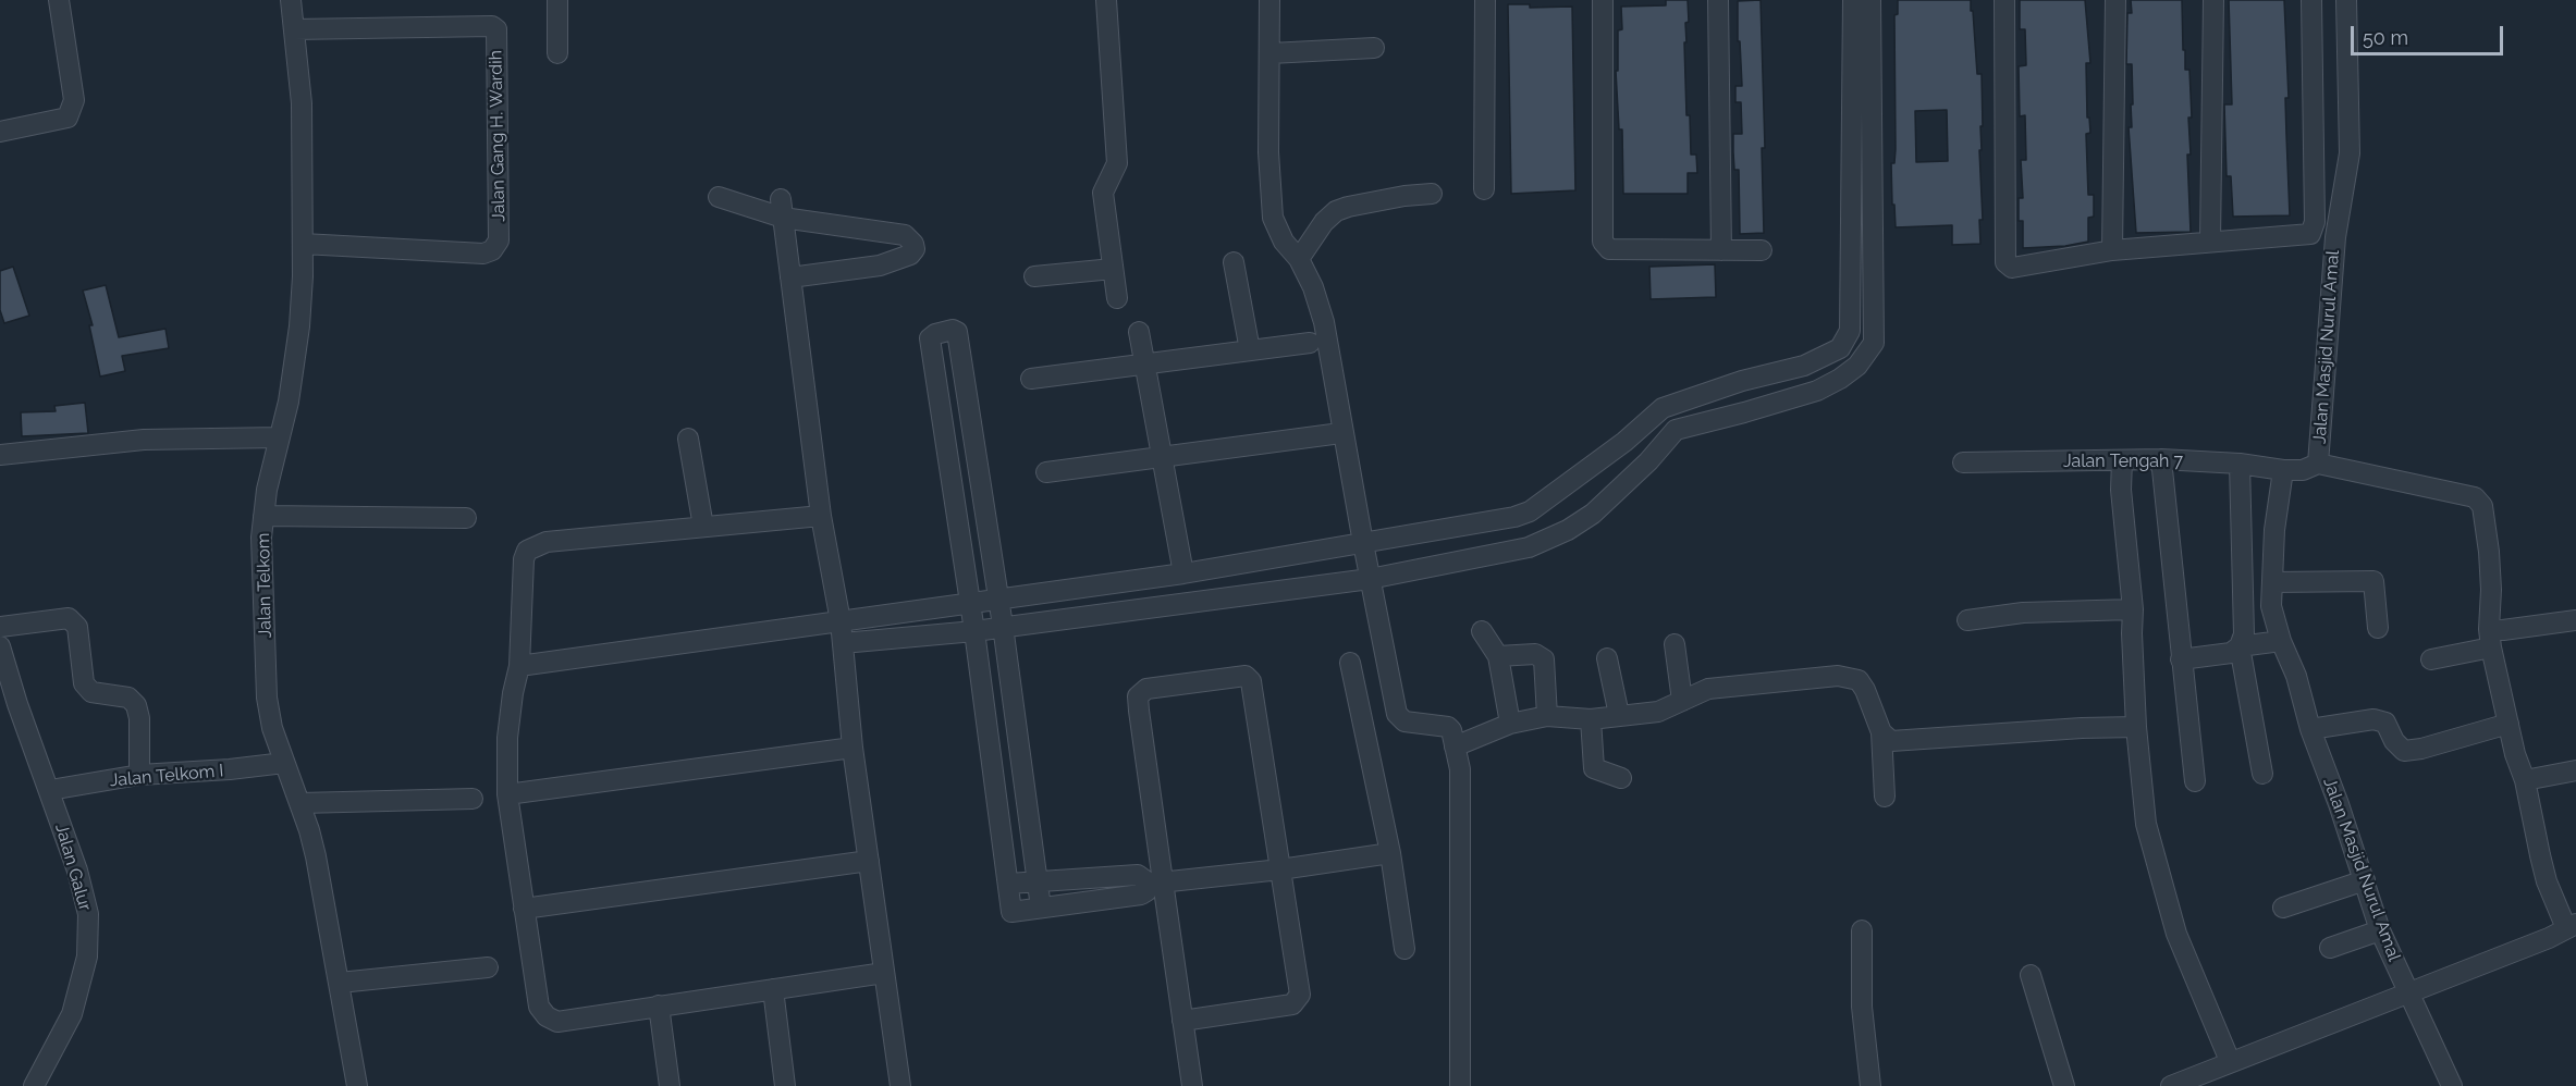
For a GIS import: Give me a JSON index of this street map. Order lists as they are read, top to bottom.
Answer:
{
  "streets": {
    "street": [
      "Jalan Gang H. Wardih",
      "Jalan Masjid Nurul Amal",
      "Jalan Tengah 7",
      "Jalan Telkom",
      "Jalan Telkom I",
      "Jalan Galur"
    ]
  },
  "crossings": [
    ["Jalan Gang H. Wardih", "Jalan Telkom"],
    ["Jalan Masjid Nurul Amal", "Jalan Tengah 7"],
    ["Jalan Telkom", "Jalan Telkom I"],
    ["Jalan Telkom I", "Jalan Galur"]
  ],
  "scale_bar": "50 m"
}
